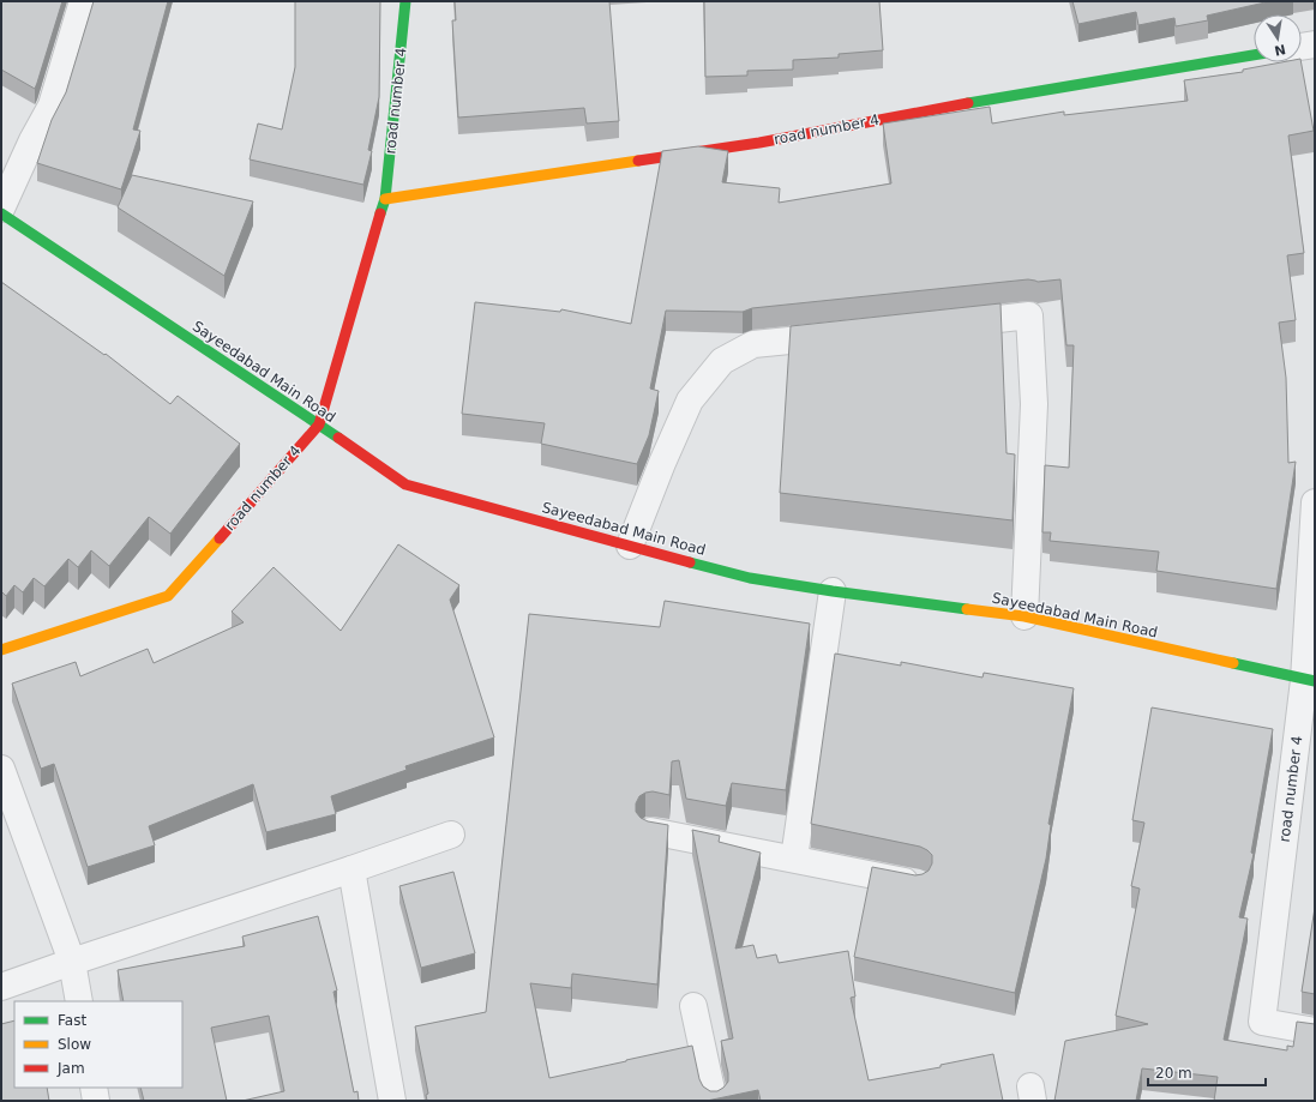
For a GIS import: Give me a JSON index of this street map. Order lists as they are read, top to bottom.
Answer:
{
  "streets": {
    "street": ["road number 4", "Sayeedabad Main Road"]
  },
  "crossings": [
    ["road number 4", "Sayeedabad Main Road"]
  ],
  "legend": ["Fast", "Slow", "Jam"],
  "scale_bar": "20 m",
  "north": "bottom"
}
